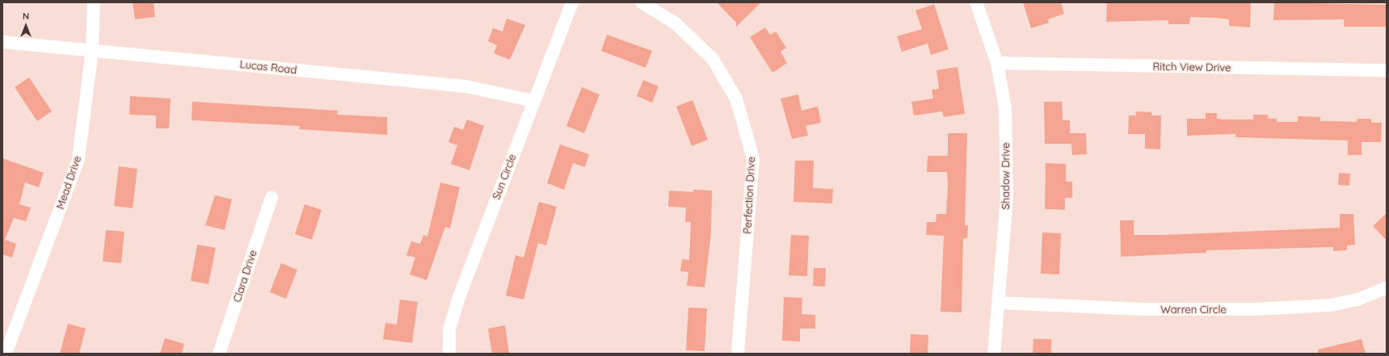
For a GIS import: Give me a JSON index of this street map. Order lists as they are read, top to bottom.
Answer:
{
  "streets": {
    "street": [
      "Lucas Road",
      "Ritch View Drive",
      "Shadow Drive",
      "Sun Circle",
      "Mead Drive",
      "Perfection Drive",
      "Clara Drive",
      "Warren Circle"
    ]
  },
  "crossings": [
    ["Lucas Road", "Sun Circle"],
    ["Lucas Road", "Mead Drive"],
    ["Ritch View Drive", "Shadow Drive"],
    ["Shadow Drive", "Warren Circle"]
  ],
  "north": "top"
}
